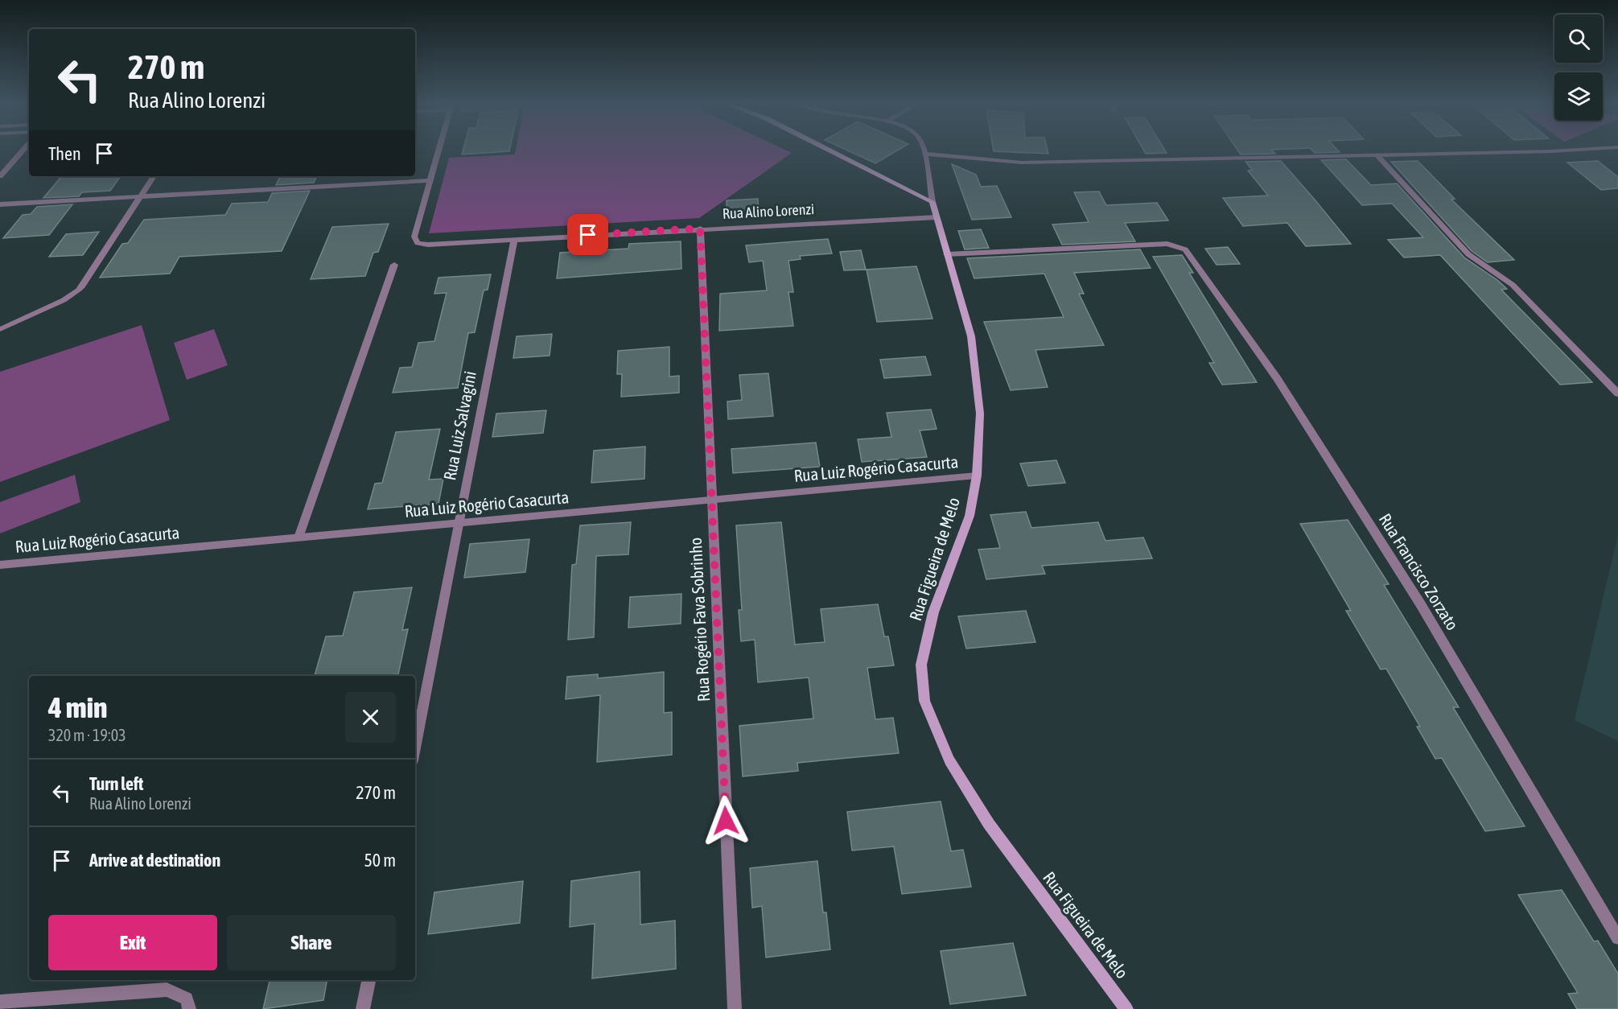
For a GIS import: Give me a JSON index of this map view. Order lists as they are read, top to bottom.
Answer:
{
  "streets": {
    "main road": ["Rua Figueira de Melo"],
    "street": [
      "Rua Alino Lorenzi",
      "Rua Luiz Salvagini",
      "Rua Luiz Rogério Casacurta",
      "Rua Francisco Zorzato",
      "Rua Rogério Fava Sobrinho"
    ]
  },
  "crossings": [
    ["Rua Alino Lorenzi", "Rua Luiz Salvagini"],
    ["Rua Alino Lorenzi", "Rua Figueira de Melo"],
    ["Rua Alino Lorenzi", "Rua Rogério Fava Sobrinho"],
    ["Rua Luiz Salvagini", "Rua Luiz Rogério Casacurta"],
    ["Rua Luiz Rogério Casacurta", "Rua Figueira de Melo"],
    ["Rua Luiz Rogério Casacurta", "Rua Rogério Fava Sobrinho"],
    ["Rua Figueira de Melo", "Rua Francisco Zorzato"]
  ],
  "page": {
    "turn": ["270 m", "Rua Alino Lorenzi"],
    "then": "Then",
    "heading": ["4 min", "320 m · 19:03"],
    "list": [
      {
        "name": "Turn left",
        "note": "Rua Alino Lorenzi",
        "value": "270 m"
      },
      {
        "name": "Arrive at destination",
        "value": "50 m"
      }
    ],
    "buttons": ["Exit", "Share"]
  }
}
